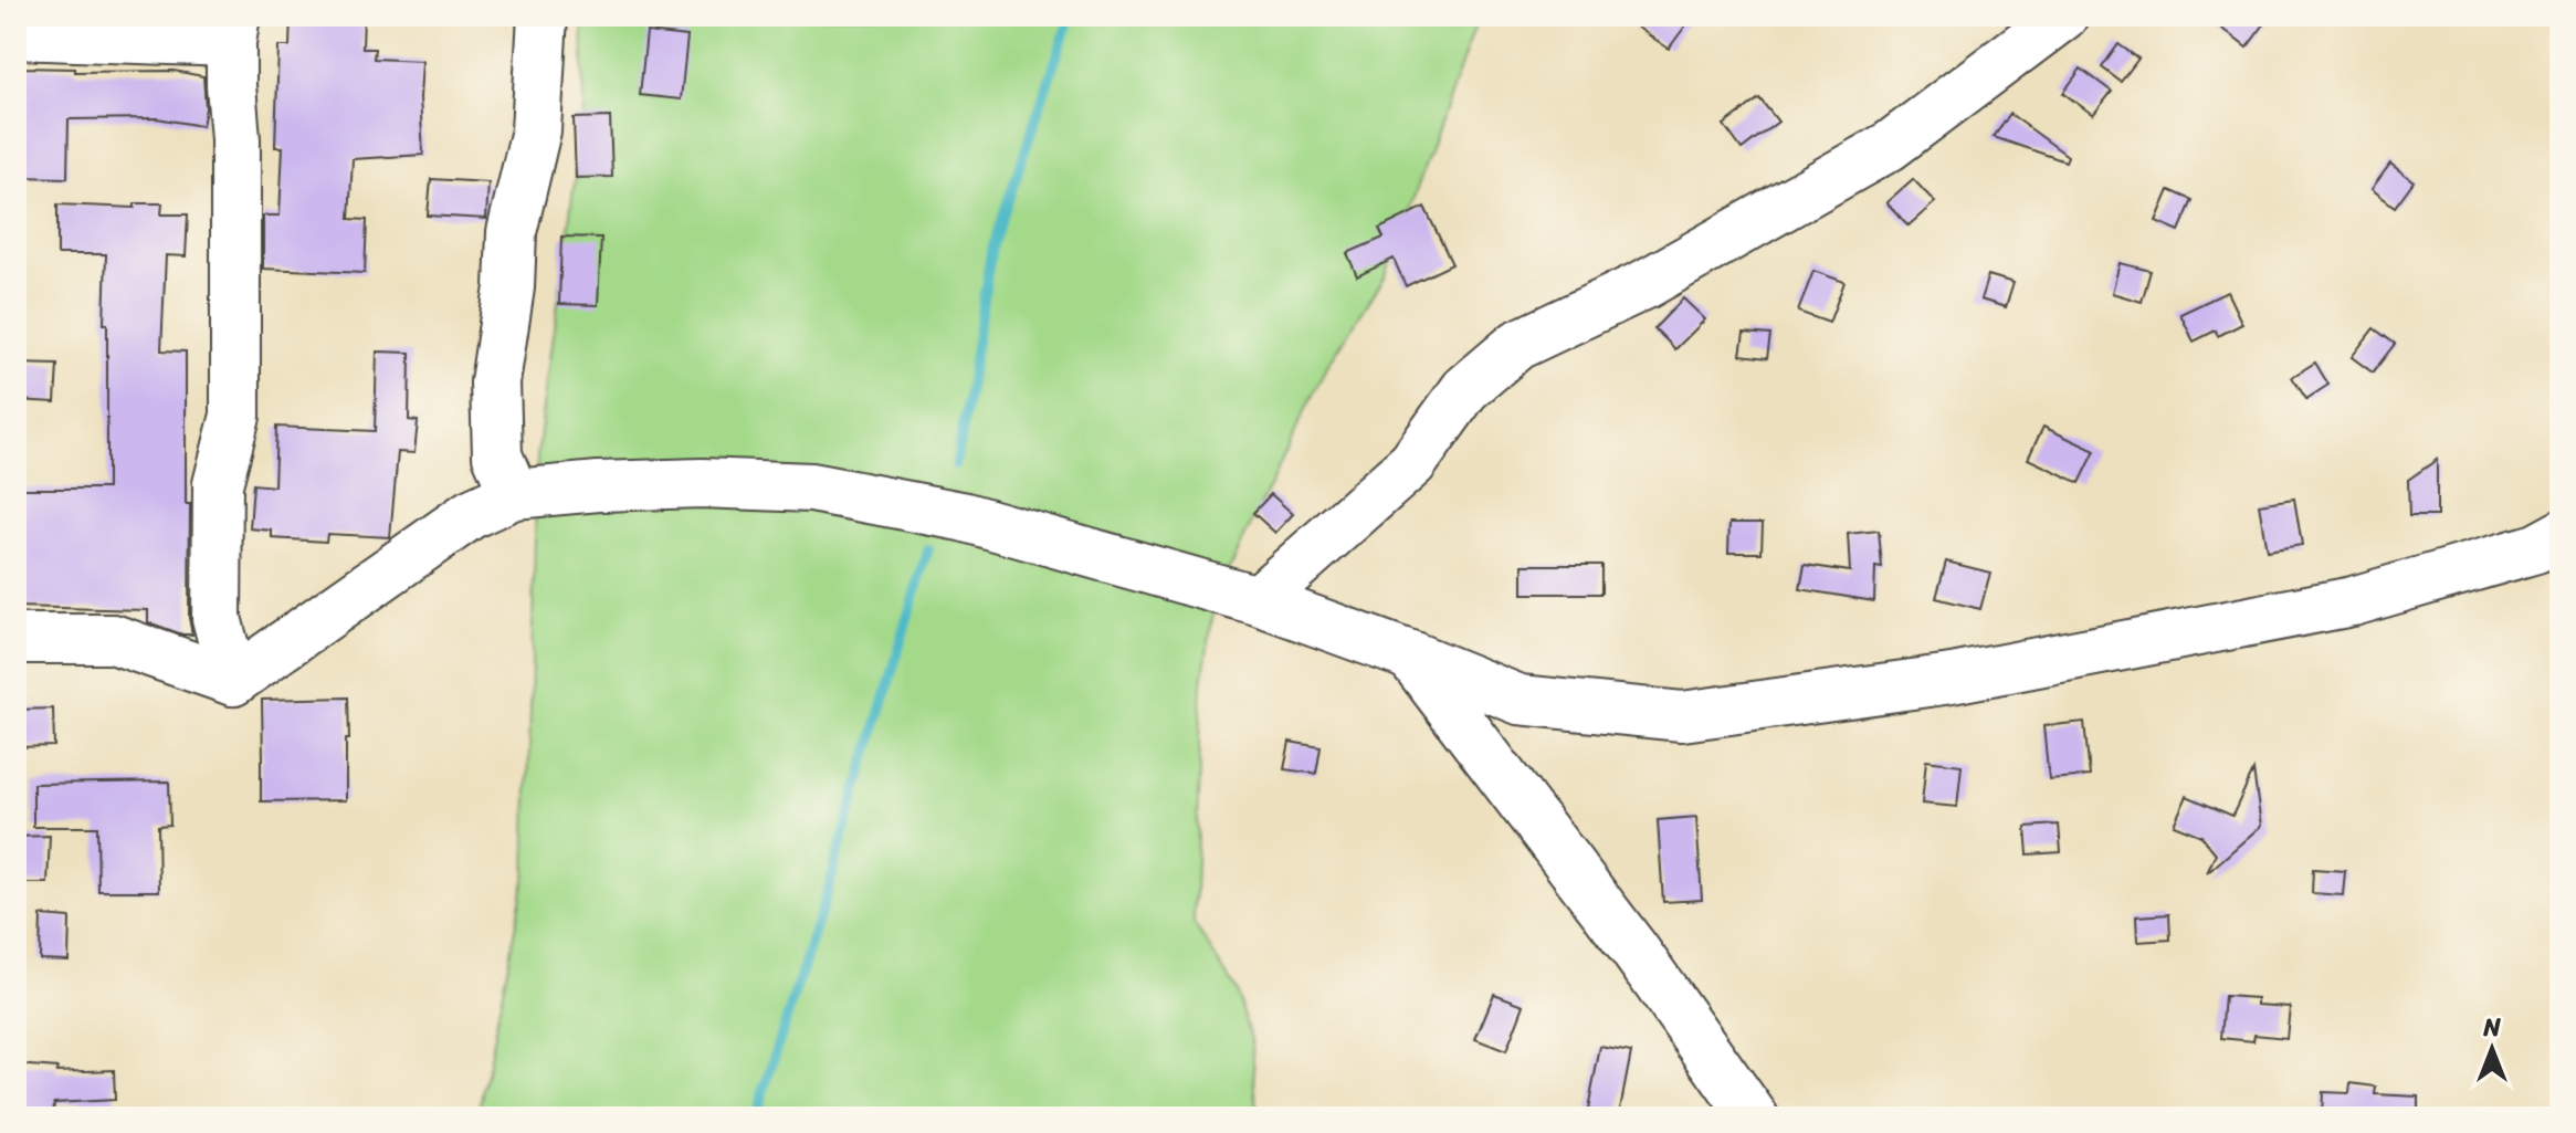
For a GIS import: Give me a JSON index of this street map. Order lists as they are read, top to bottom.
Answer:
{
  "north": "top"
}
